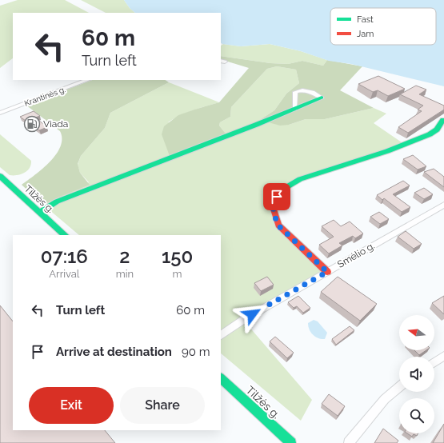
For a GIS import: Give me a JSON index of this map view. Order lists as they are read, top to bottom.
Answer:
{
  "streets": {
    "main road": ["Tilžės g."],
    "street": ["Krantinės g.", "Smėlio g."]
  },
  "places": {
    "fuel station": ["Viada"]
  },
  "legend": ["Fast", "Jam"],
  "north": "left",
  "page": {
    "turn": ["60 m", "Turn left"],
    "eta": [
      "07:16",
      "Arrival",
      "2",
      "min",
      "150",
      "m"
    ],
    "list": [
      {
        "name": "Turn left",
        "value": "60 m"
      },
      {
        "name": "Arrive at destination",
        "value": "90 m"
      }
    ],
    "buttons": ["Exit", "Share"]
  }
}
